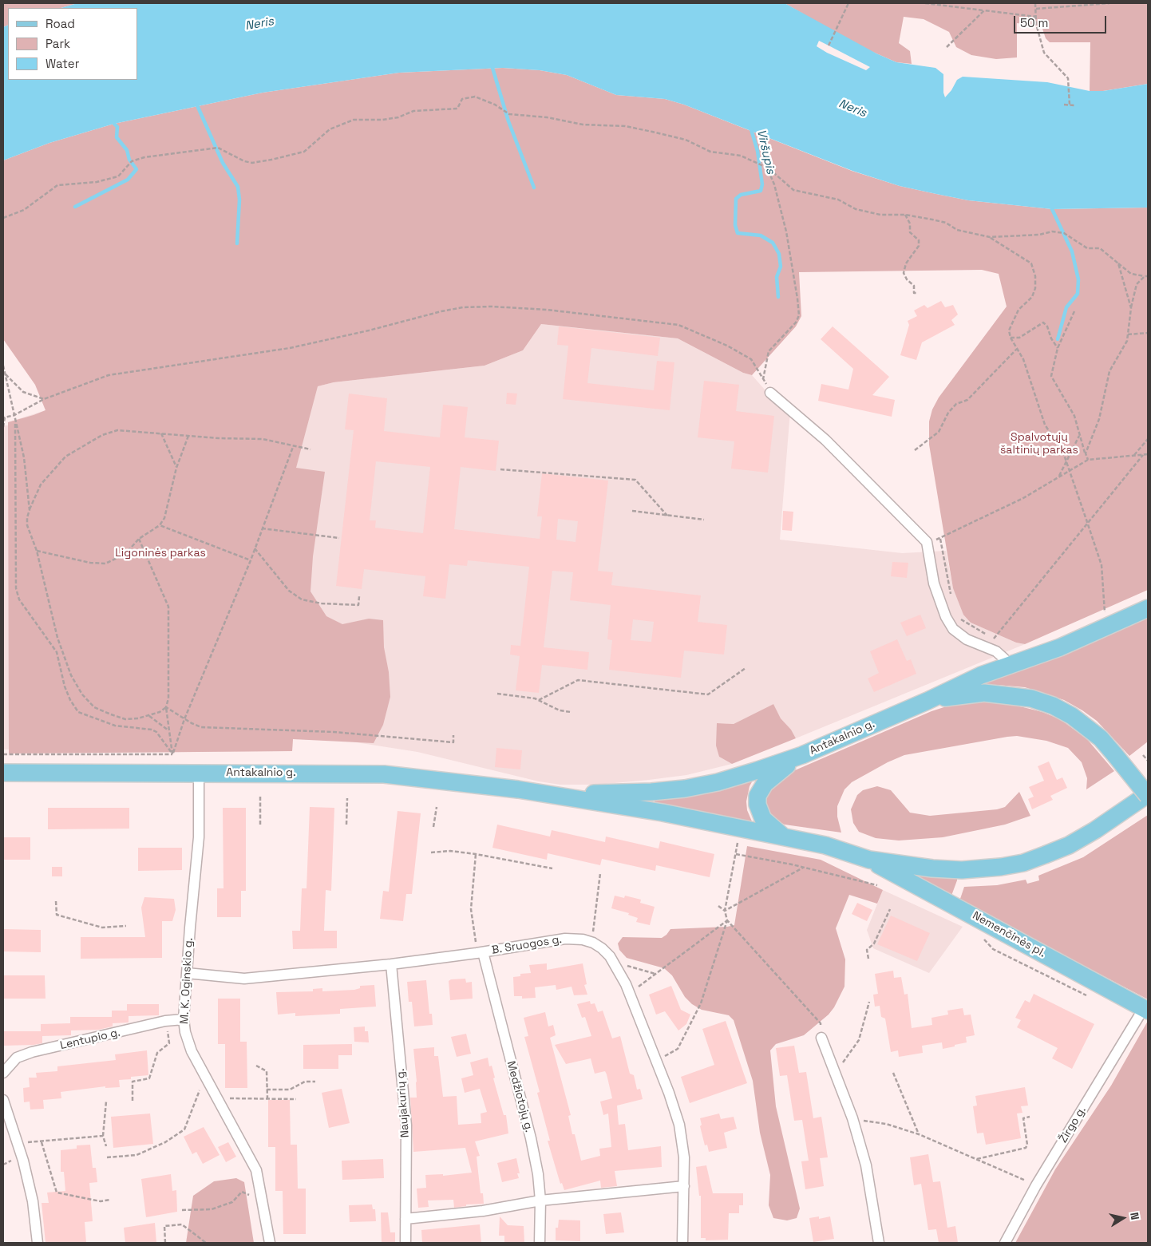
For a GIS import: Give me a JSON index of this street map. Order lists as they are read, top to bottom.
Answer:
{
  "streets": {
    "main road": ["Antakalnio g.", "Nemenčinės pl."],
    "street": [
      "B. Sruogos g.",
      "M. K. Oginskio g.",
      "Lentupio g.",
      "Medžiotojų g.",
      "Naujakurių g.",
      "Žirgo g."
    ]
  },
  "crossings": [
    ["Antakalnio g.", "Nemenčinės pl."],
    ["Antakalnio g.", "M. K. Oginskio g."],
    ["Nemenčinės pl.", "Žirgo g."],
    ["B. Sruogos g.", "M. K. Oginskio g."],
    ["B. Sruogos g.", "Medžiotojų g."],
    ["B. Sruogos g.", "Naujakurių g."],
    ["M. K. Oginskio g.", "Lentupio g."]
  ],
  "water": ["Neris", "Viršupis"],
  "parks": ["Spalvotųjų šaltinių parkas", "Ligoninės parkas"],
  "legend": ["Road", "Park", "Water"],
  "scale_bar": "50 m",
  "north": "right"
}
